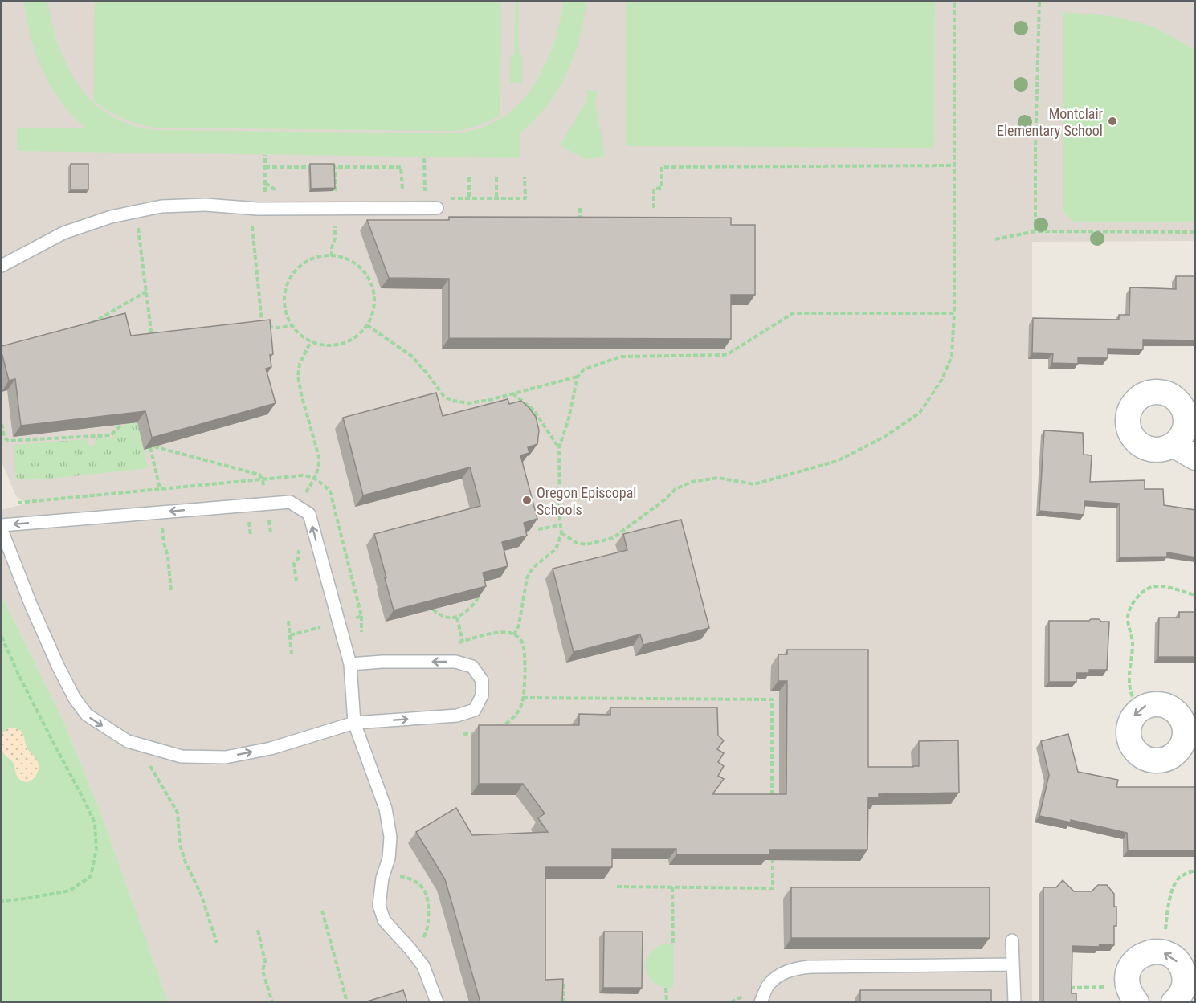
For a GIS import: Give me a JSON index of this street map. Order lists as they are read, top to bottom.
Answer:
{
  "places": ["Montclair Elementary School", "Oregon Episcopal Schools"]
}
